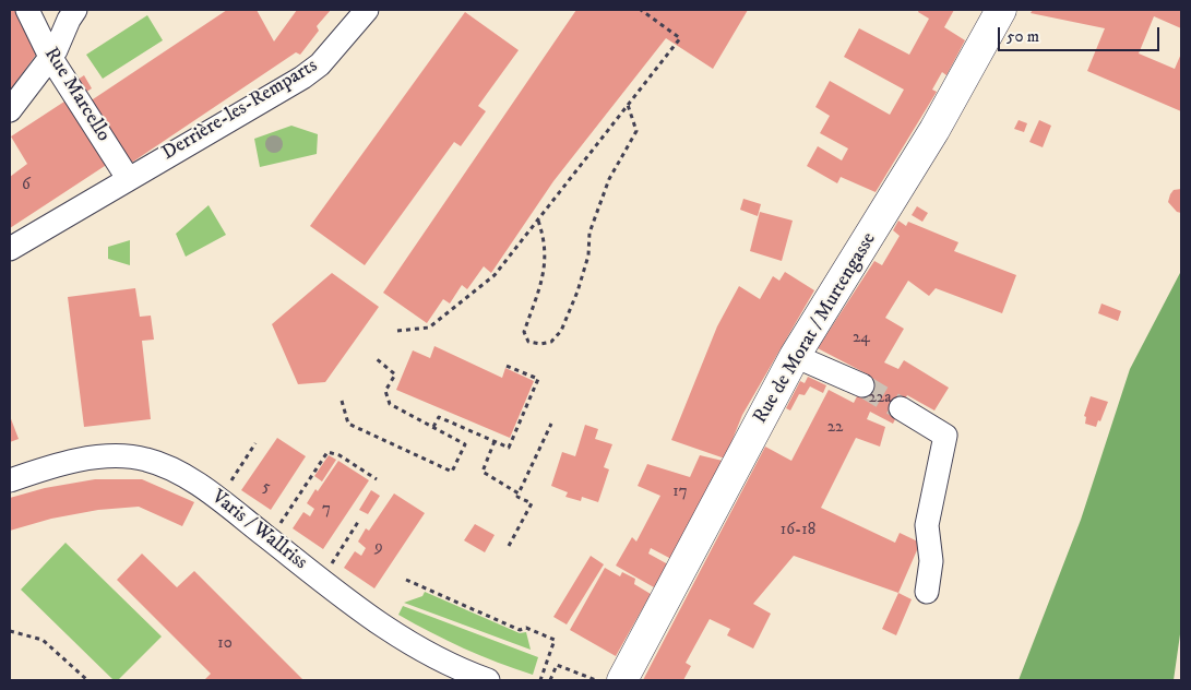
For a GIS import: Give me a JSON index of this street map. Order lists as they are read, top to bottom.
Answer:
{
  "streets": {
    "main road": ["Rue de Morat / Murtengasse"],
    "street": ["Rue Marcello", "Derrière-les-Remparts", "Varis / Wallriss"]
  },
  "crossings": [
    ["Rue Marcello", "Derrière-les-Remparts"]
  ],
  "house_numbers": [
    "6",
    "24",
    "22a",
    "22",
    "5",
    "17",
    "7",
    "16-18",
    "9",
    "10"
  ],
  "scale_bar": "50 m"
}
